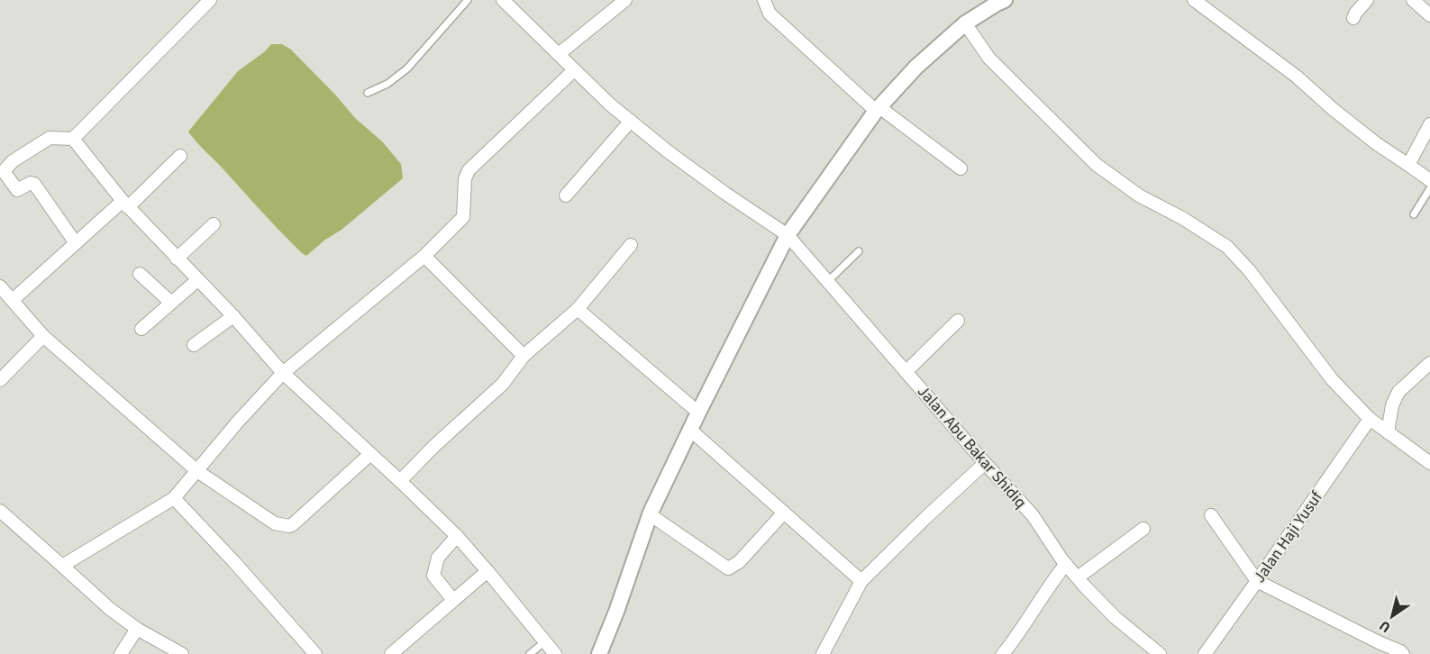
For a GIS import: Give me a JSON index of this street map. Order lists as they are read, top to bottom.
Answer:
{
  "streets": {
    "street": ["Jalan Abu Bakar Shidiq", "Jalan Haji Yusuf"]
  },
  "north": "bottom left"
}
